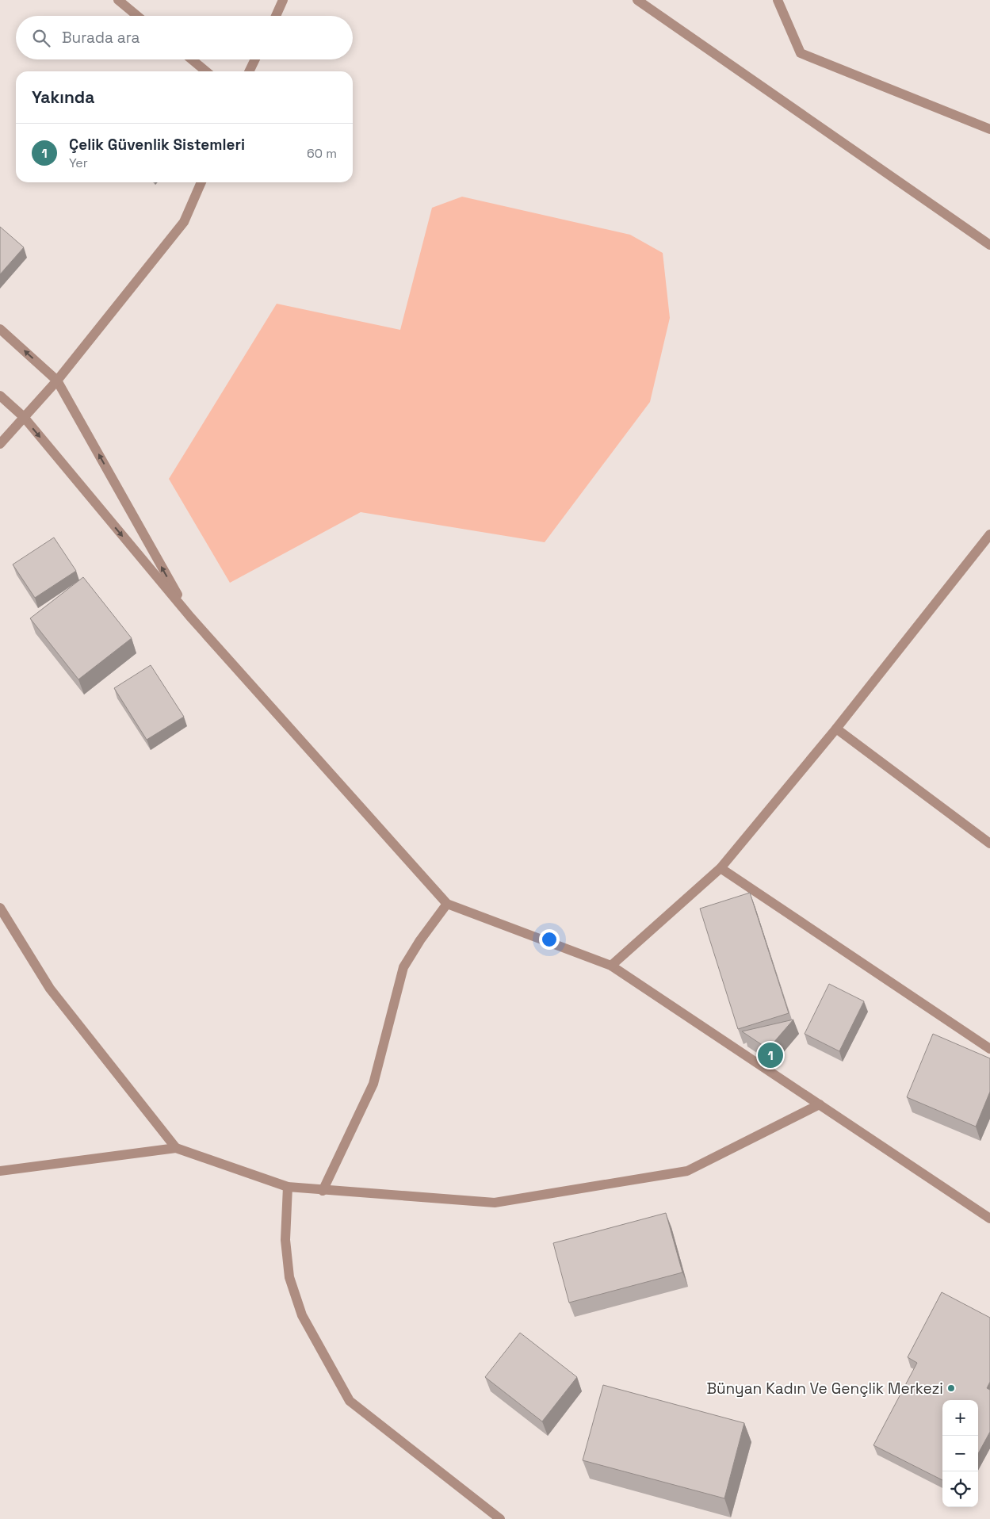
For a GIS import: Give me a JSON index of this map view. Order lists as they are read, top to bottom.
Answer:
{
  "places": ["Bünyan Kadın Ve Gençlik Merkezi"],
  "page": {
    "search": "Burada ara",
    "heading": "Yakında",
    "list": [
      {
        "mark": "1",
        "name": "Çelik Güvenlik Sistemleri",
        "note": "Yer",
        "value": "60 m"
      }
    ],
    "pins": "1",
    "map_buttons": ["+", "−"]
  }
}
